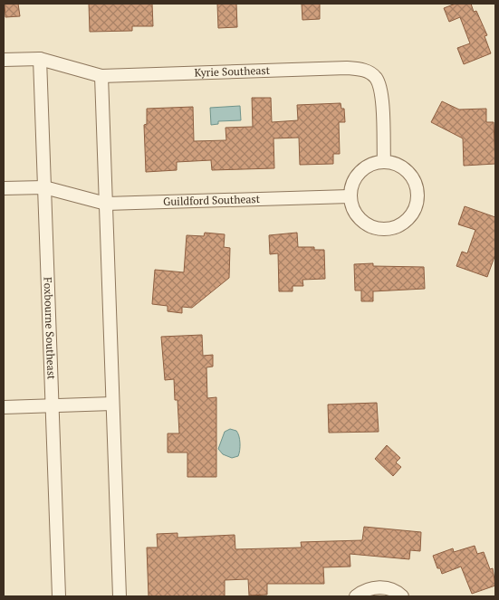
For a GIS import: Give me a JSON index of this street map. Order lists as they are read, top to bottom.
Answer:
{
  "streets": {
    "street": ["Kyrie Southeast", "Guildford Southeast", "Foxbourne Southeast"]
  },
  "crossings": [
    ["Kyrie Southeast", "Guildford Southeast"],
    ["Kyrie Southeast", "Foxbourne Southeast"],
    ["Guildford Southeast", "Foxbourne Southeast"]
  ]
}
